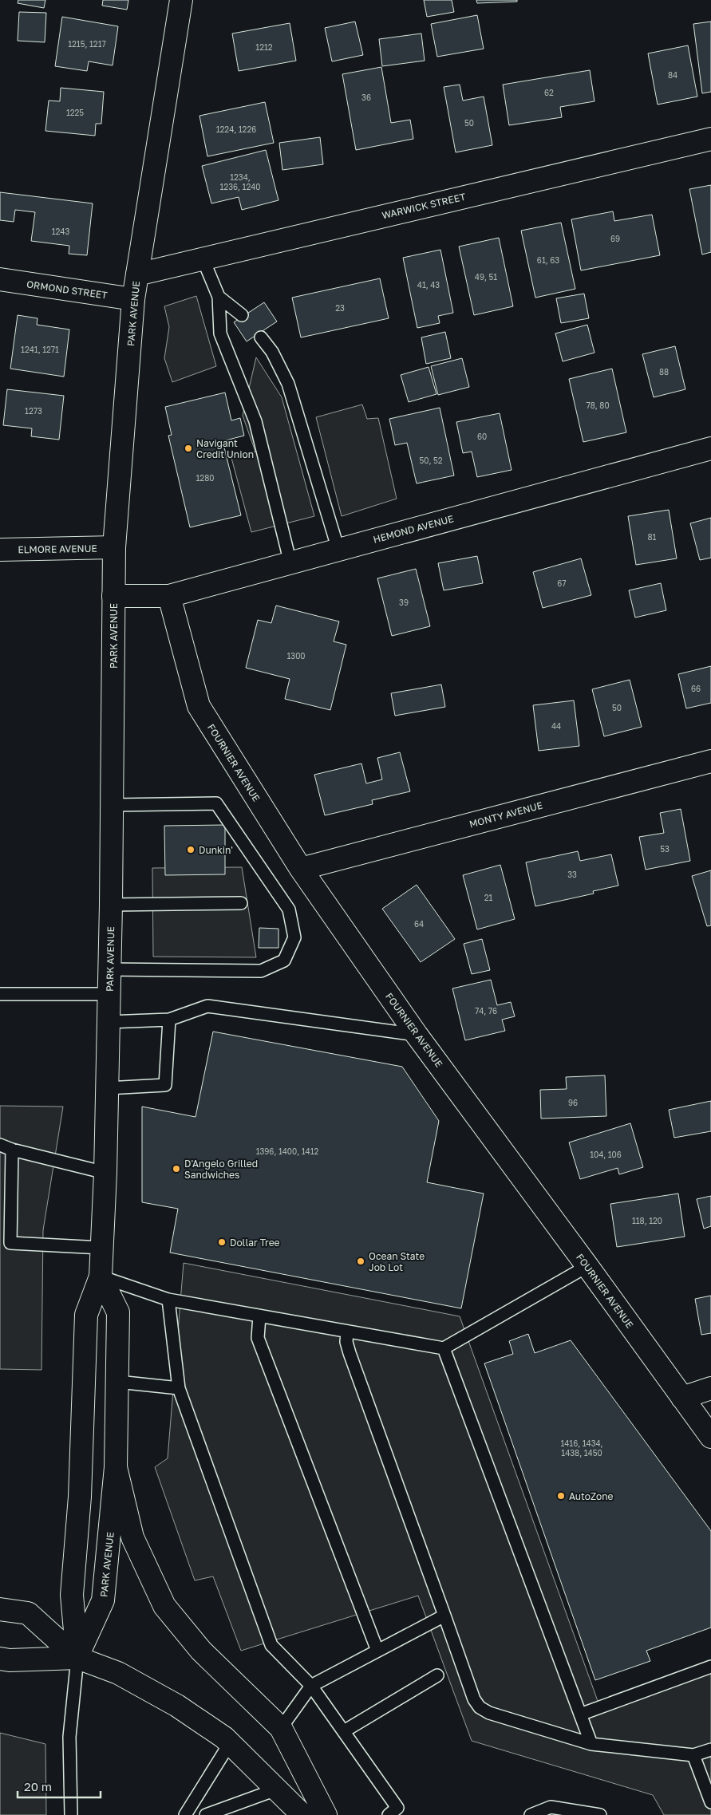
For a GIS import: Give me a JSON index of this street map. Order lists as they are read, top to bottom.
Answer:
{
  "streets": {
    "main road": [
      "WARWICK STREET",
      "ORMOND STREET",
      "PARK AVENUE",
      "HEMOND AVENUE",
      "ELMORE AVENUE",
      "FOURNIER AVENUE",
      "MONTY AVENUE"
    ]
  },
  "crossings": [
    ["WARWICK STREET", "PARK AVENUE"],
    ["ORMOND STREET", "PARK AVENUE"],
    ["PARK AVENUE", "HEMOND AVENUE"],
    ["PARK AVENUE", "ELMORE AVENUE"],
    ["HEMOND AVENUE", "FOURNIER AVENUE"],
    ["FOURNIER AVENUE", "MONTY AVENUE"]
  ],
  "places": [
    "Navigant Credit Union",
    "Dunkin'",
    "D'Angelo Grilled Sandwiches",
    "Dollar Tree",
    "Ocean State Job Lot",
    "AutoZone"
  ],
  "house_numbers": [
    "1215, 1217",
    "1212",
    "84",
    "62",
    "36",
    "1225",
    "50",
    "1224, 1226",
    "1234, 1236, 1240",
    "1243",
    "69",
    "61, 63",
    "49, 51",
    "41, 43",
    "23",
    "1241, 1271",
    "88",
    "78, 80",
    "1273",
    "60",
    "50, 52",
    "1280",
    "81",
    "67",
    "39",
    "1300",
    "66",
    "50",
    "44",
    "53",
    "33",
    "21",
    "64",
    "74, 76",
    "96",
    "1396, 1400, 1412",
    "104, 106",
    "118, 120",
    "1416, 1434, 1438, 1450"
  ],
  "scale_bar": "20 m"
}
